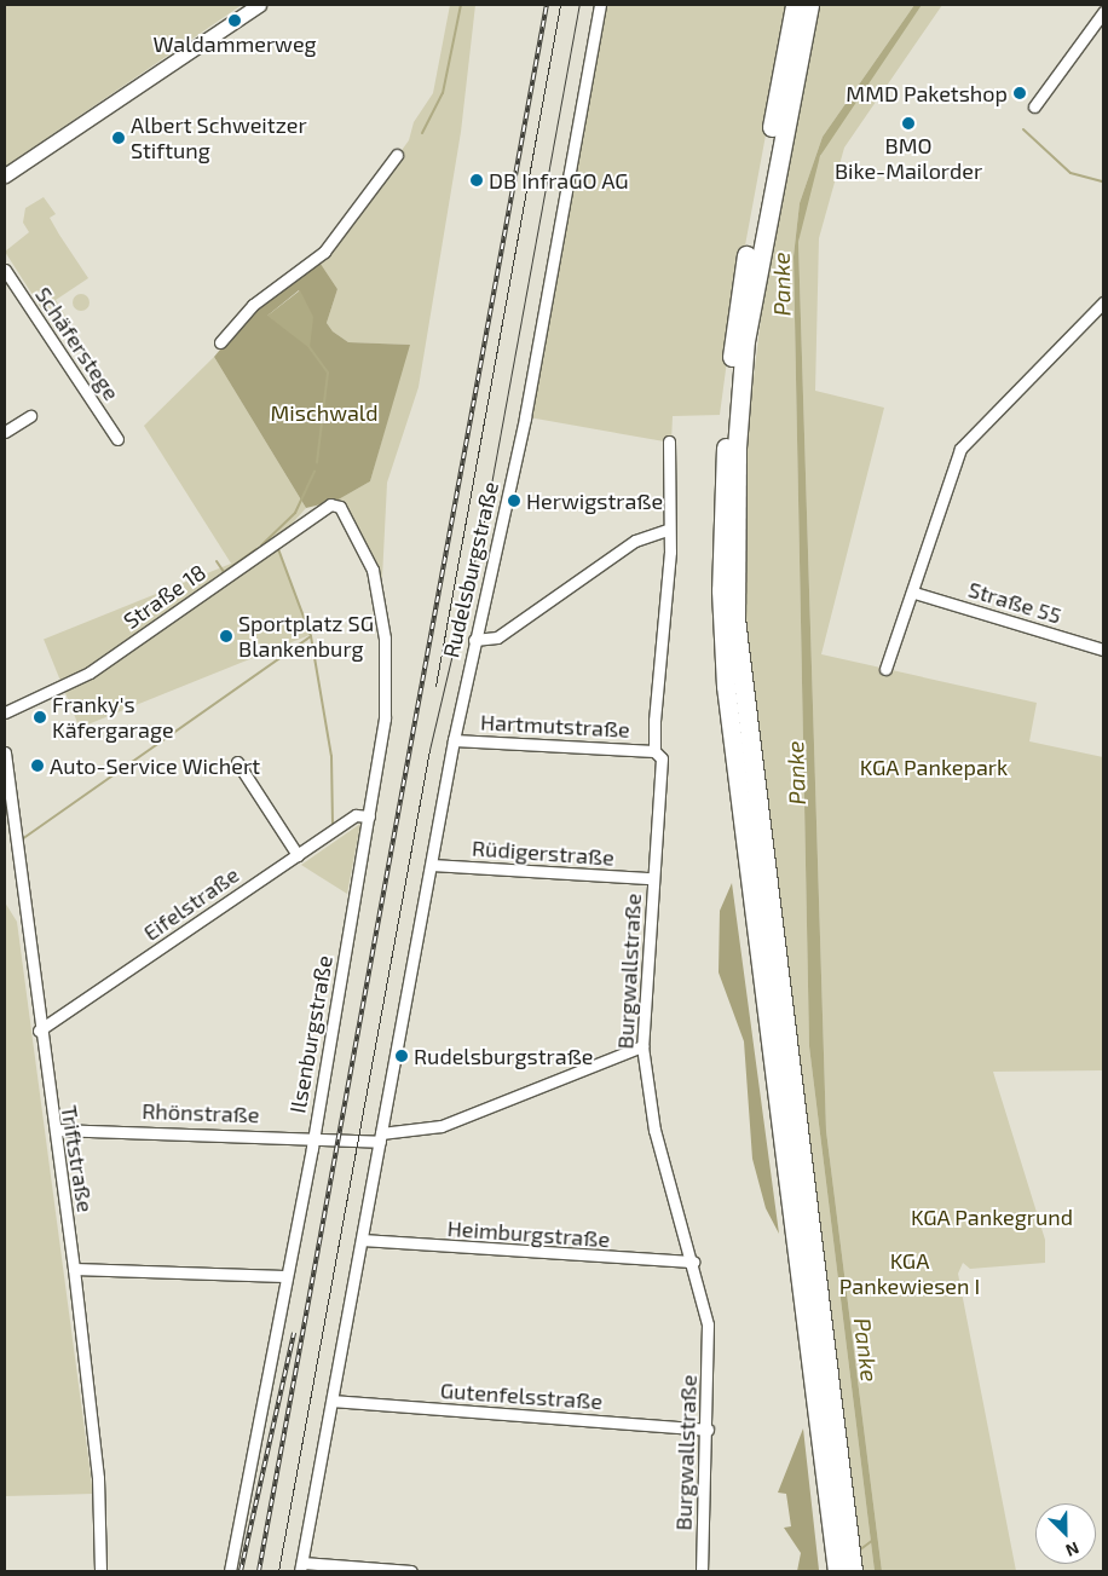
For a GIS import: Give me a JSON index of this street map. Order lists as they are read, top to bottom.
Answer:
{
  "streets": {
    "street": [
      "Schäferstege",
      "Rudelsburgstraße",
      "Straße 18",
      "Straße 55",
      "Hartmutstraße",
      "Rüdigerstraße",
      "Eifelstraße",
      "Burgwallstraße",
      "Ilsenburgstraße",
      "Rhönstraße",
      "Triftstraße",
      "Heimburgstraße",
      "Gutenfelsstraße"
    ]
  },
  "crossings": [
    ["Rudelsburgstraße", "Hartmutstraße"],
    ["Rudelsburgstraße", "Rüdigerstraße"],
    ["Rudelsburgstraße", "Rhönstraße"],
    ["Rudelsburgstraße", "Heimburgstraße"],
    ["Rudelsburgstraße", "Gutenfelsstraße"],
    ["Straße 18", "Ilsenburgstraße"],
    ["Hartmutstraße", "Burgwallstraße"],
    ["Rüdigerstraße", "Burgwallstraße"],
    ["Eifelstraße", "Ilsenburgstraße"],
    ["Eifelstraße", "Triftstraße"],
    ["Burgwallstraße", "Rhönstraße"],
    ["Burgwallstraße", "Heimburgstraße"],
    ["Burgwallstraße", "Gutenfelsstraße"],
    ["Ilsenburgstraße", "Rhönstraße"],
    ["Rhönstraße", "Triftstraße"]
  ],
  "water": ["Panke"],
  "parks": [
    "Mischwald",
    "KGA Pankepark",
    "KGA Pankegrund",
    "KGA Pankewiesen I"
  ],
  "places": [
    "Waldammerweg",
    "MMD Paketshop",
    "BMO Bike-Mailorder",
    "Albert Schweitzer Stiftung",
    "DB InfraGO AG",
    "Herwigstraße",
    "Sportplatz SG Blankenburg",
    "Franky's Käfergarage",
    "Auto-Service Wichert",
    "Rudelsburgstraße"
  ],
  "north": "bottom right"
}
